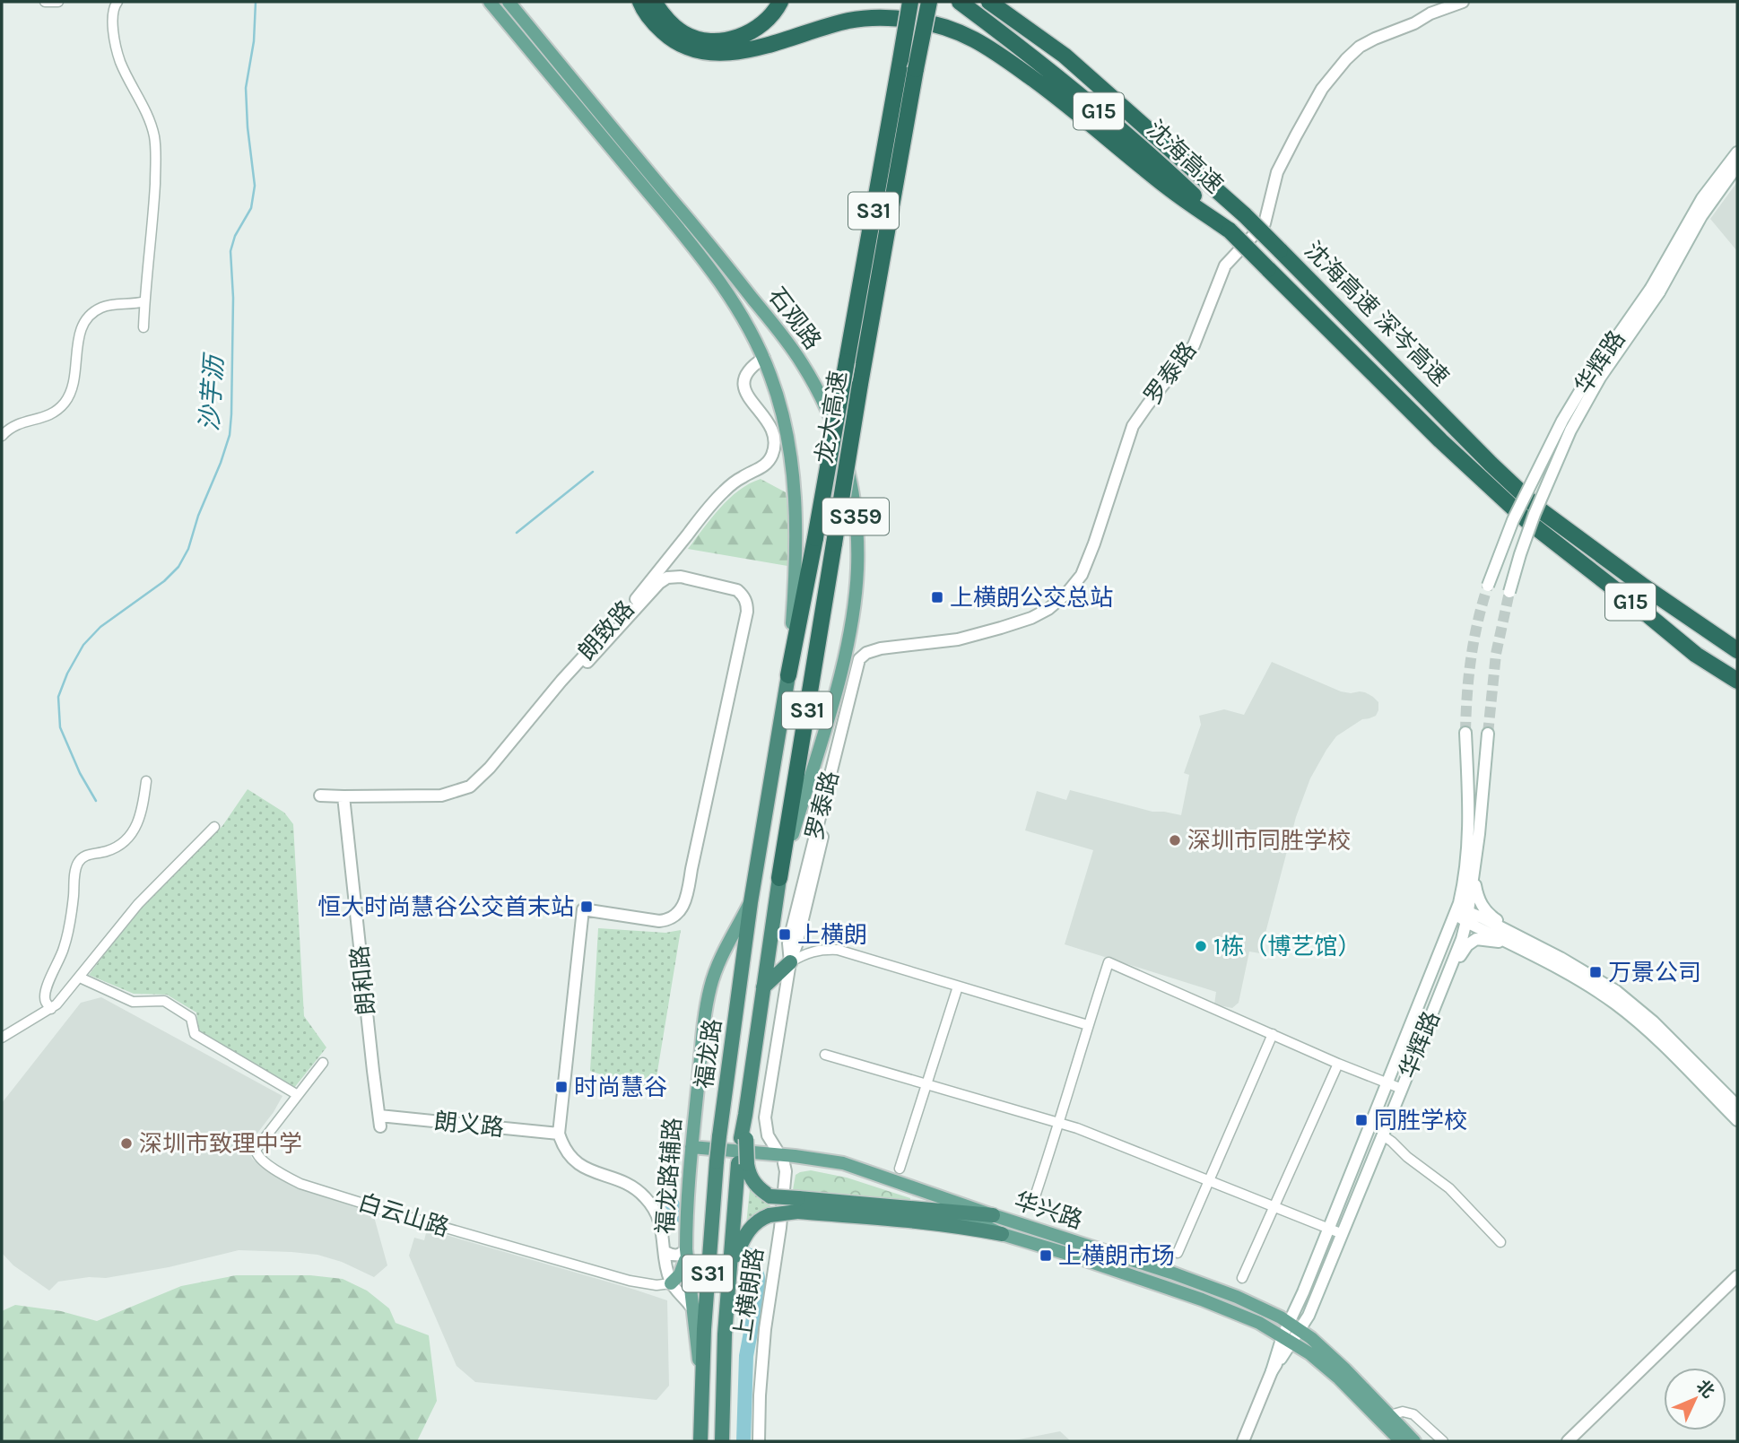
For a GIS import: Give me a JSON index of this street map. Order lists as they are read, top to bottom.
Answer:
{
  "streets": {
    "highway": [
      "G15",
      "沈海高速",
      "S31",
      "沈海高速 深岑高速",
      "龙大高速",
      "福龙路"
    ],
    "main road": [
      "石观路",
      "S359",
      "福龙路辅路",
      "华兴路"
    ],
    "street": [
      "华辉路",
      "罗泰路",
      "朗致路",
      "朗和路",
      "朗义路",
      "白云山路",
      "上横朗路"
    ]
  },
  "crossings": [
    ["沈海高速", "沈海高速 深岑高速"],
    ["石观路", "龙大高速"],
    ["石观路", "朗致路"],
    ["石观路", "福龙路"],
    ["华辉路", "华兴路"],
    ["罗泰路", "华兴路"],
    ["罗泰路", "上横朗路"],
    ["龙大高速", "福龙路"],
    ["朗致路", "朗和路"],
    ["朗和路", "朗义路"],
    ["福龙路", "福龙路辅路"],
    ["福龙路辅路", "华兴路"],
    ["华兴路", "上横朗路"]
  ],
  "water": ["沙芋沥"],
  "places": {
    "transit": [
      "上横朗公交总站",
      "恒大时尚慧谷公交首末站",
      "上横朗",
      "万景公司",
      "时尚慧谷",
      "同胜学校",
      "上横朗市场"
    ],
    "other": ["深圳市同胜学校", "1栋（博艺馆）", "深圳市致理中学"]
  },
  "north": "top right"
}
